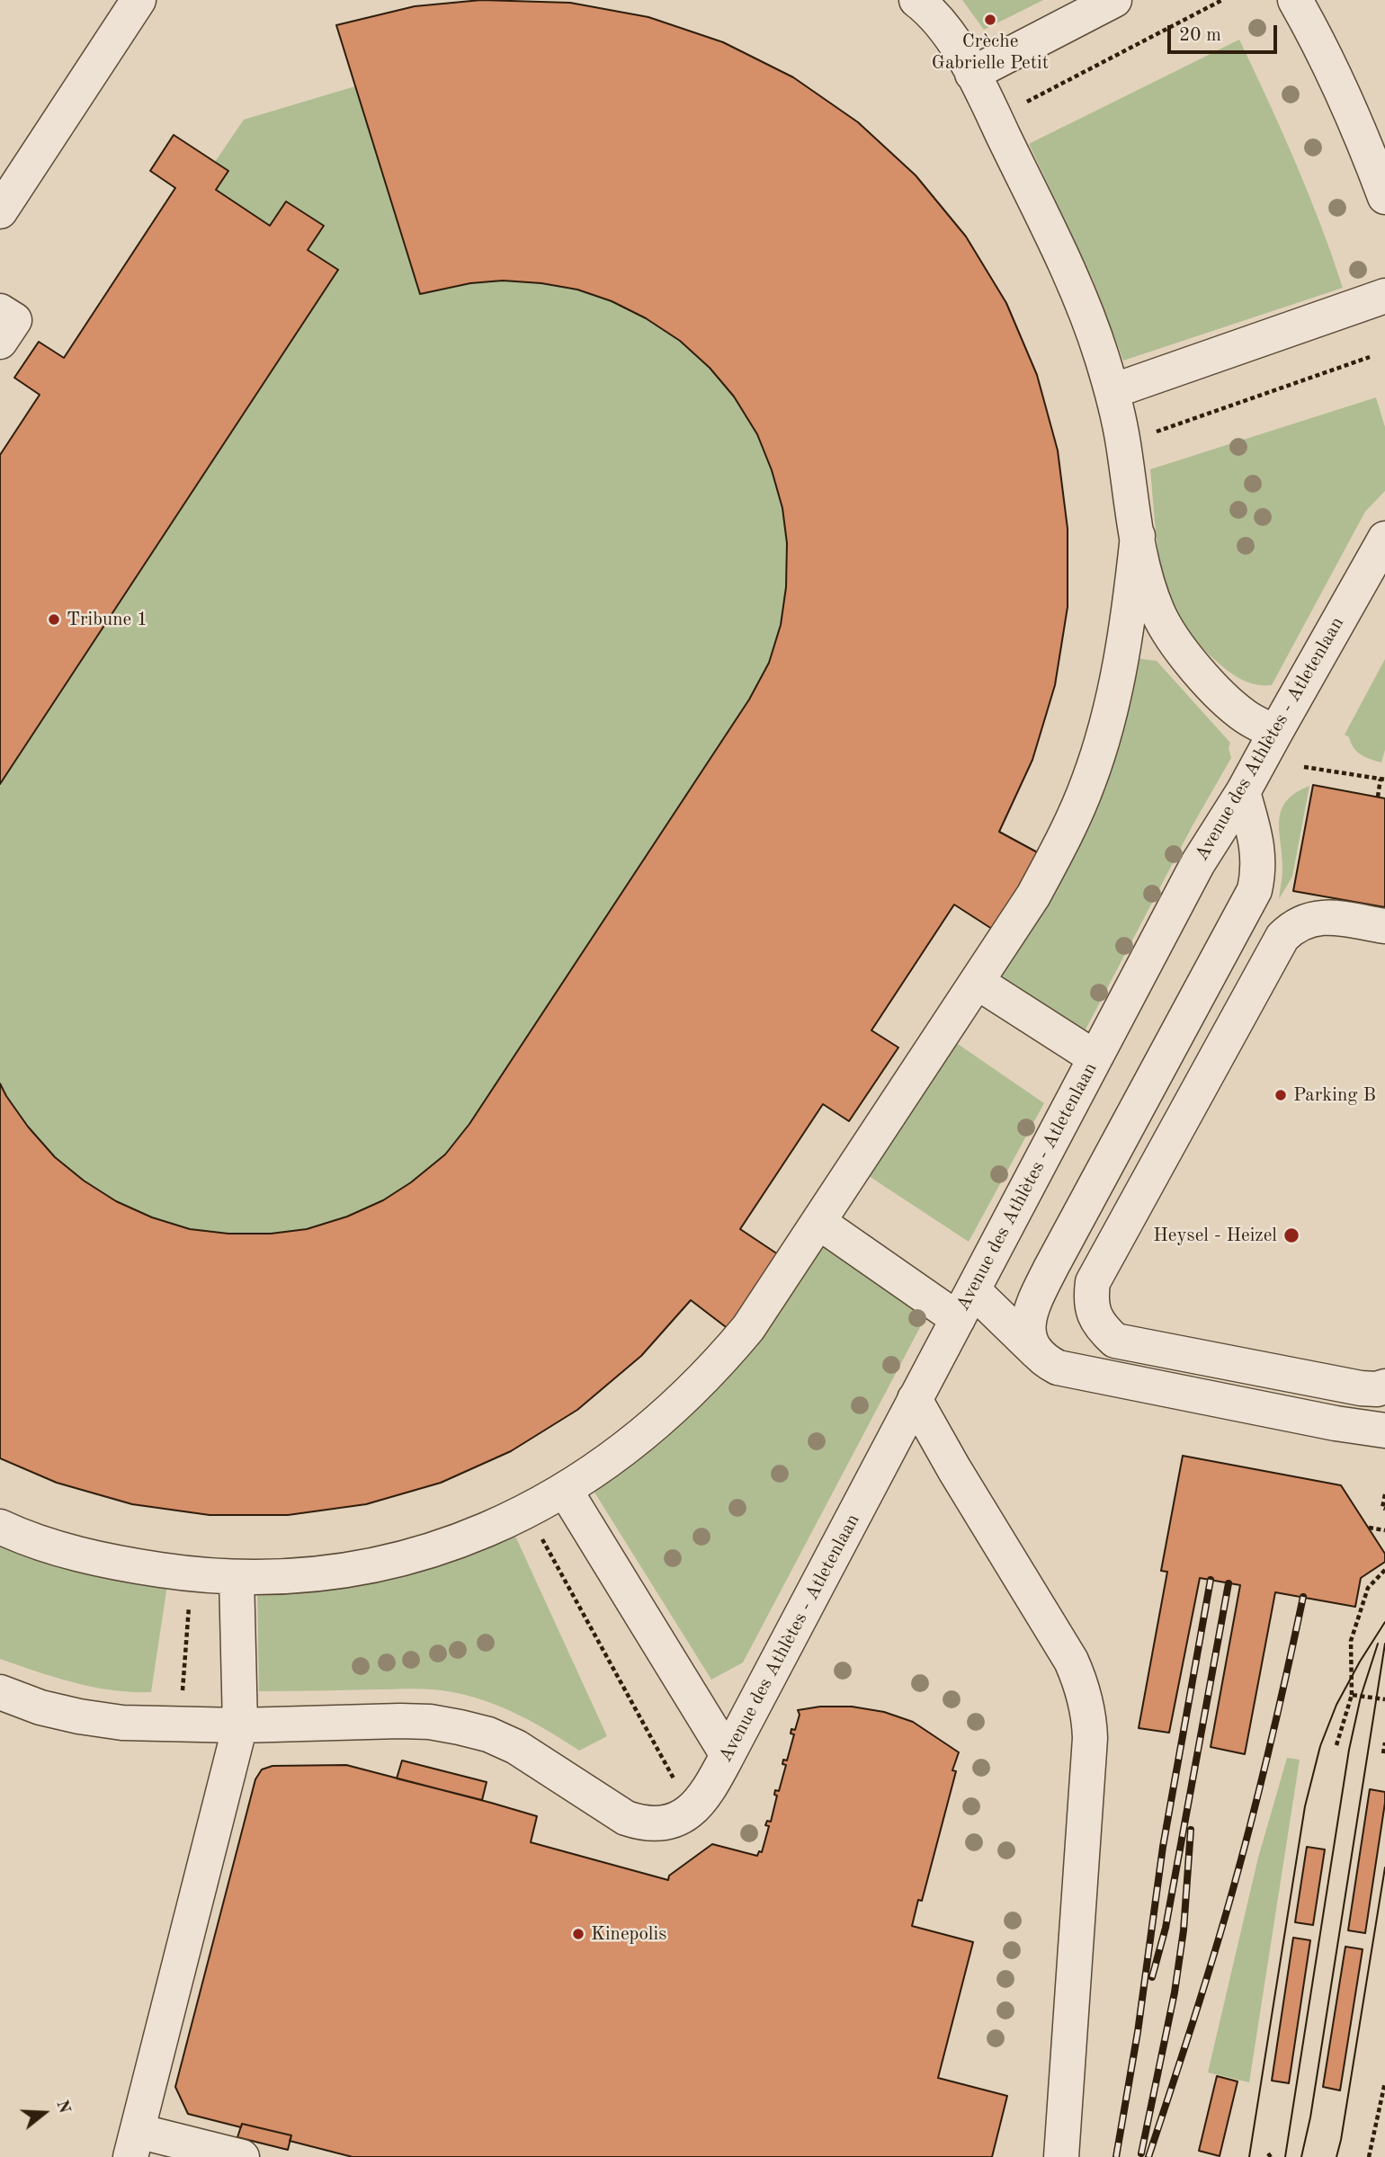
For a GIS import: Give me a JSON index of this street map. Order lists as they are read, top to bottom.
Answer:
{
  "streets": {
    "street": ["Avenue des Athlètes - Atletenlaan"]
  },
  "places": [
    "Crèche Gabrielle Petit",
    "Tribune 1",
    "Parking B",
    "Heysel - Heizel",
    "Kinepolis"
  ],
  "scale_bar": "20 m",
  "north": "right"
}
